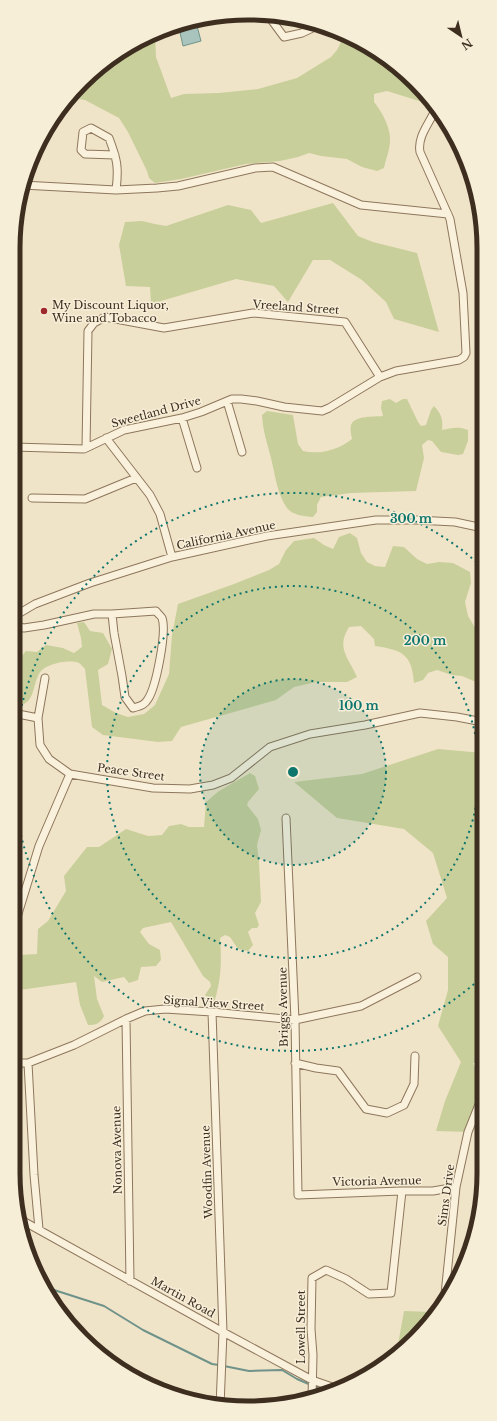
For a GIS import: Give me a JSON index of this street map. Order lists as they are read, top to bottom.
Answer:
{
  "streets": {
    "street": [
      "Vreeland Street",
      "Sweetland Drive",
      "California Avenue",
      "Peace Street",
      "Signal View Street",
      "Briggs Avenue",
      "Nonova Avenue",
      "Woodfin Avenue",
      "Victoria Avenue",
      "Sims Drive",
      "Martin Road",
      "Lowell Street"
    ]
  },
  "crossings": [
    ["Vreeland Street", "Sweetland Drive"],
    ["Signal View Street", "Briggs Avenue"],
    ["Signal View Street", "Nonova Avenue"],
    ["Signal View Street", "Woodfin Avenue"],
    ["Briggs Avenue", "Victoria Avenue"],
    ["Nonova Avenue", "Martin Road"],
    ["Woodfin Avenue", "Martin Road"],
    ["Victoria Avenue", "Sims Drive"],
    ["Victoria Avenue", "Lowell Street"],
    ["Martin Road", "Lowell Street"]
  ],
  "places": ["My Discount Liquor, Wine and Tobacco"],
  "north": "bottom right",
  "rings": ["300 m", "200 m", "100 m"]
}
